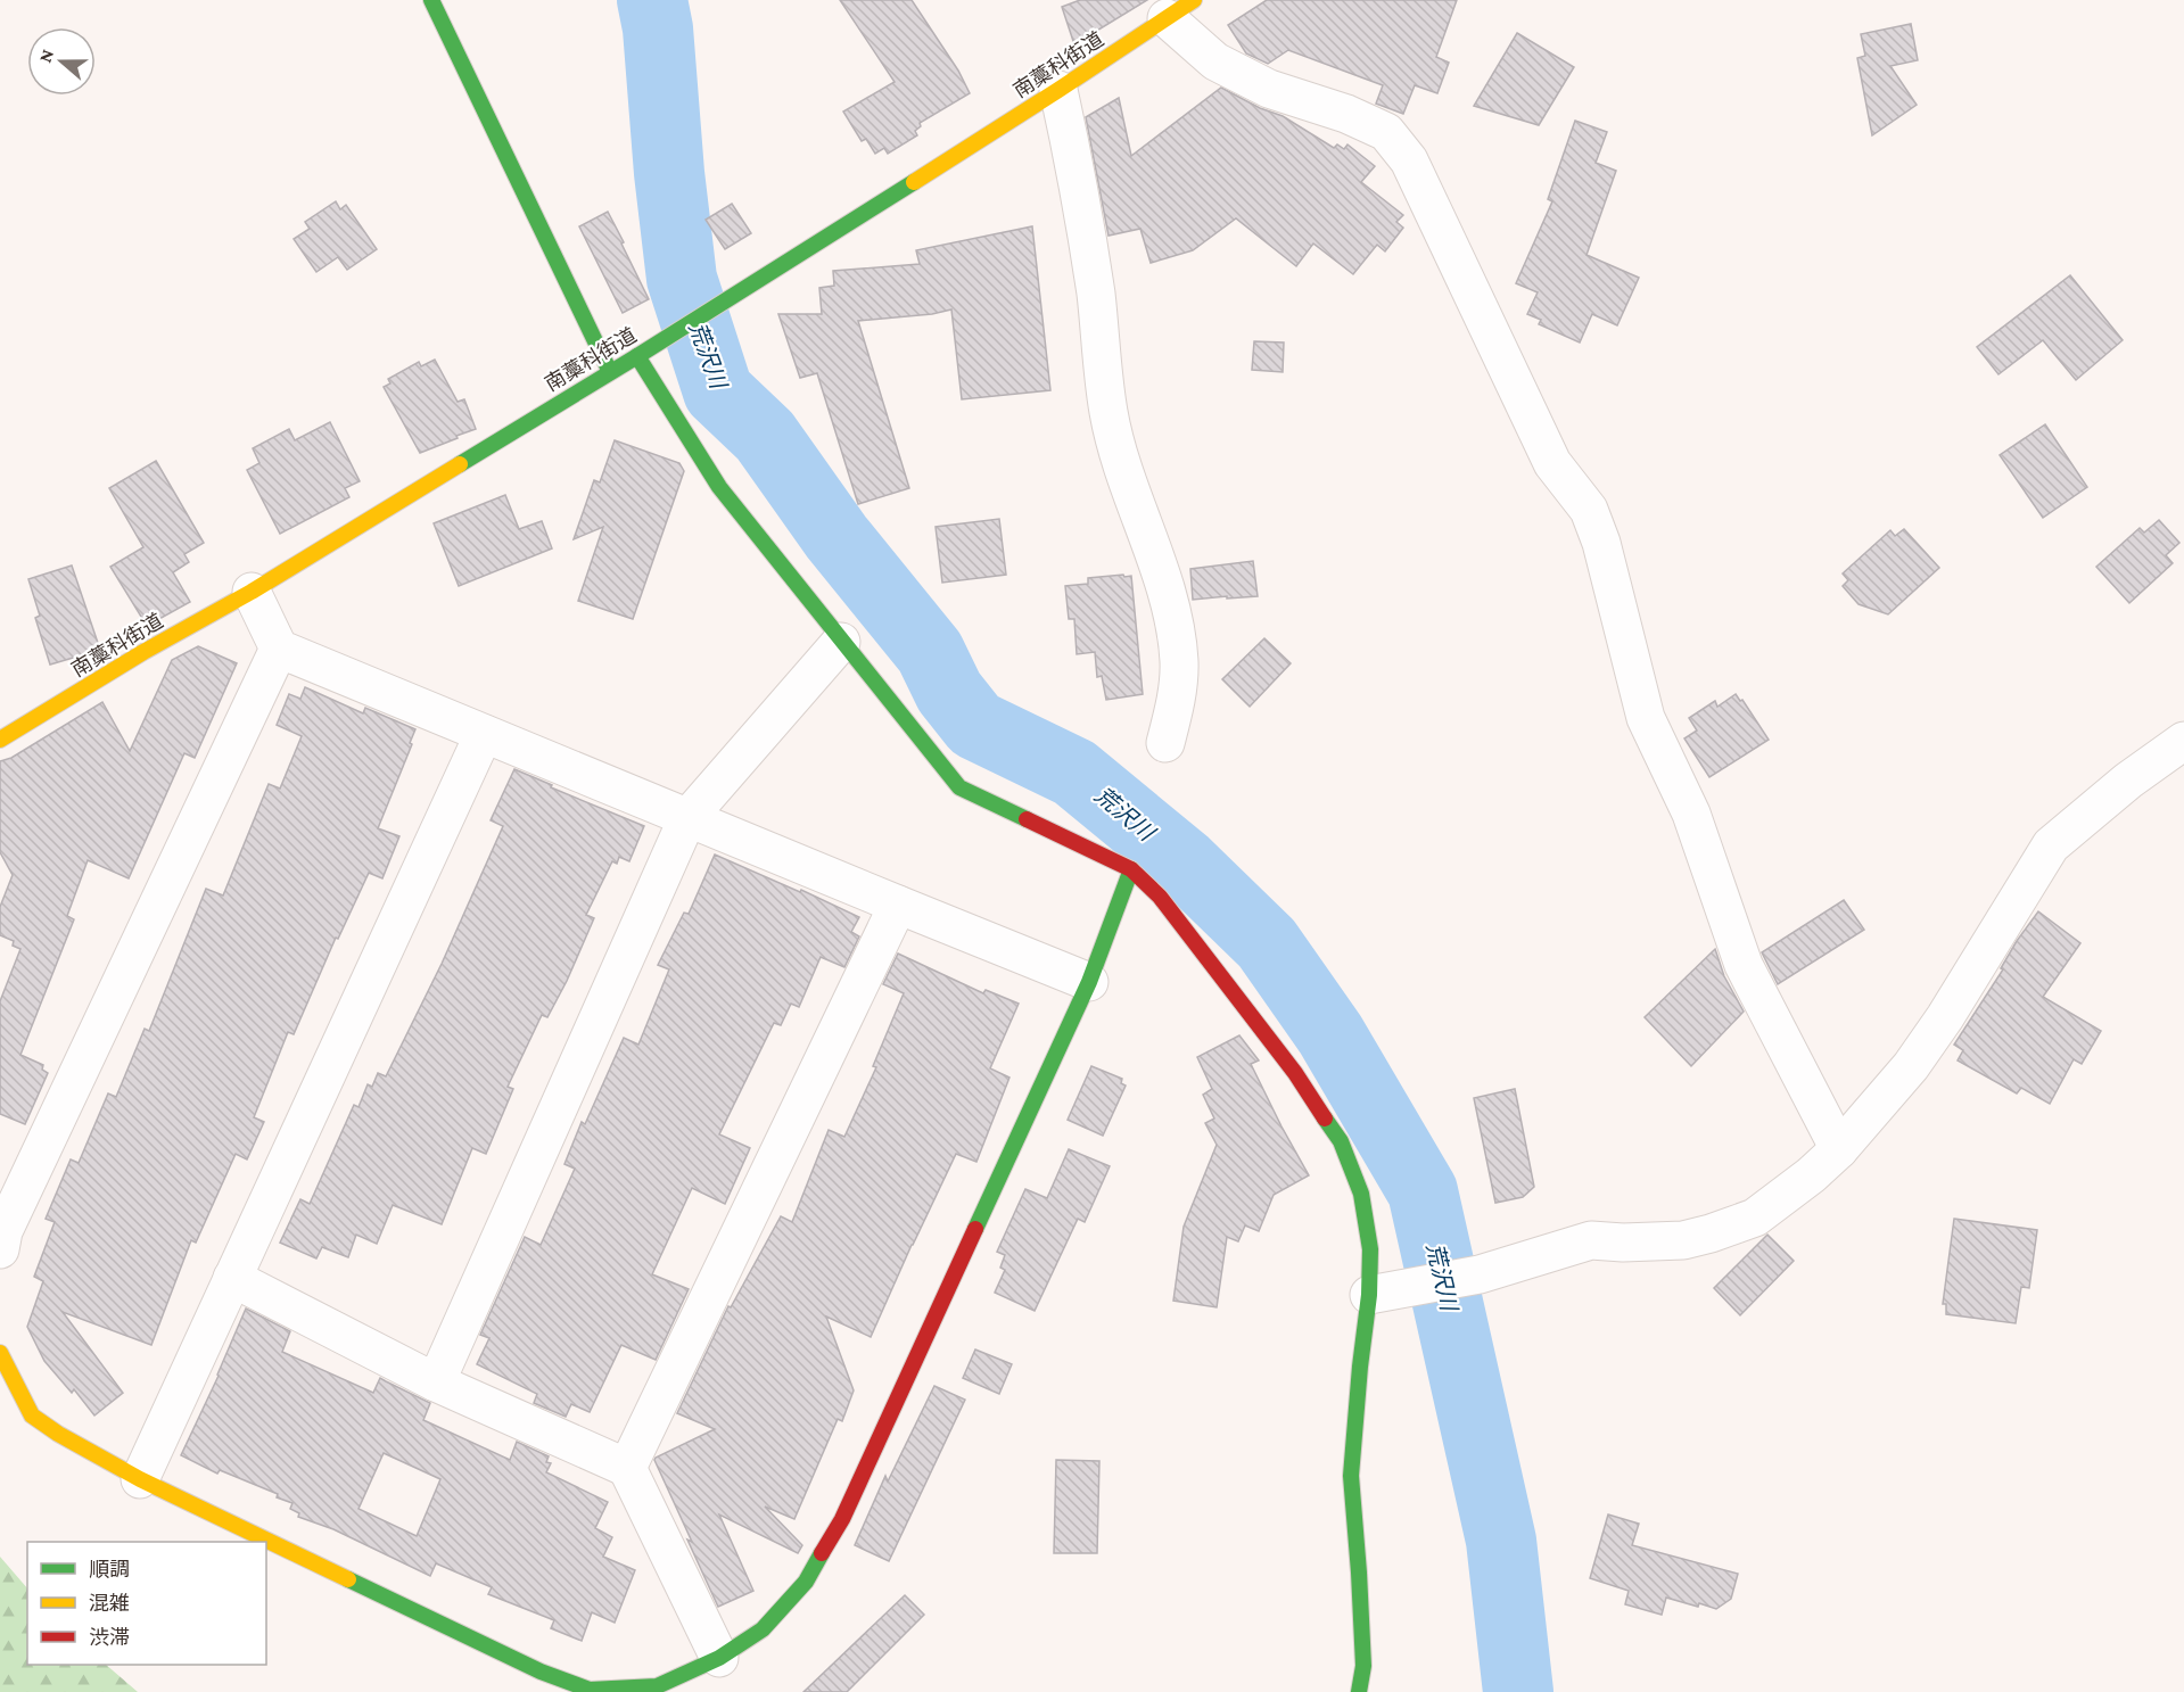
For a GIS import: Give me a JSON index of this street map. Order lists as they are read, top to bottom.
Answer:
{
  "streets": {
    "street": ["南藁科街道"]
  },
  "water": ["荒沢川"],
  "legend": ["順調", "混雑", "渋滞"],
  "north": "left"
}
